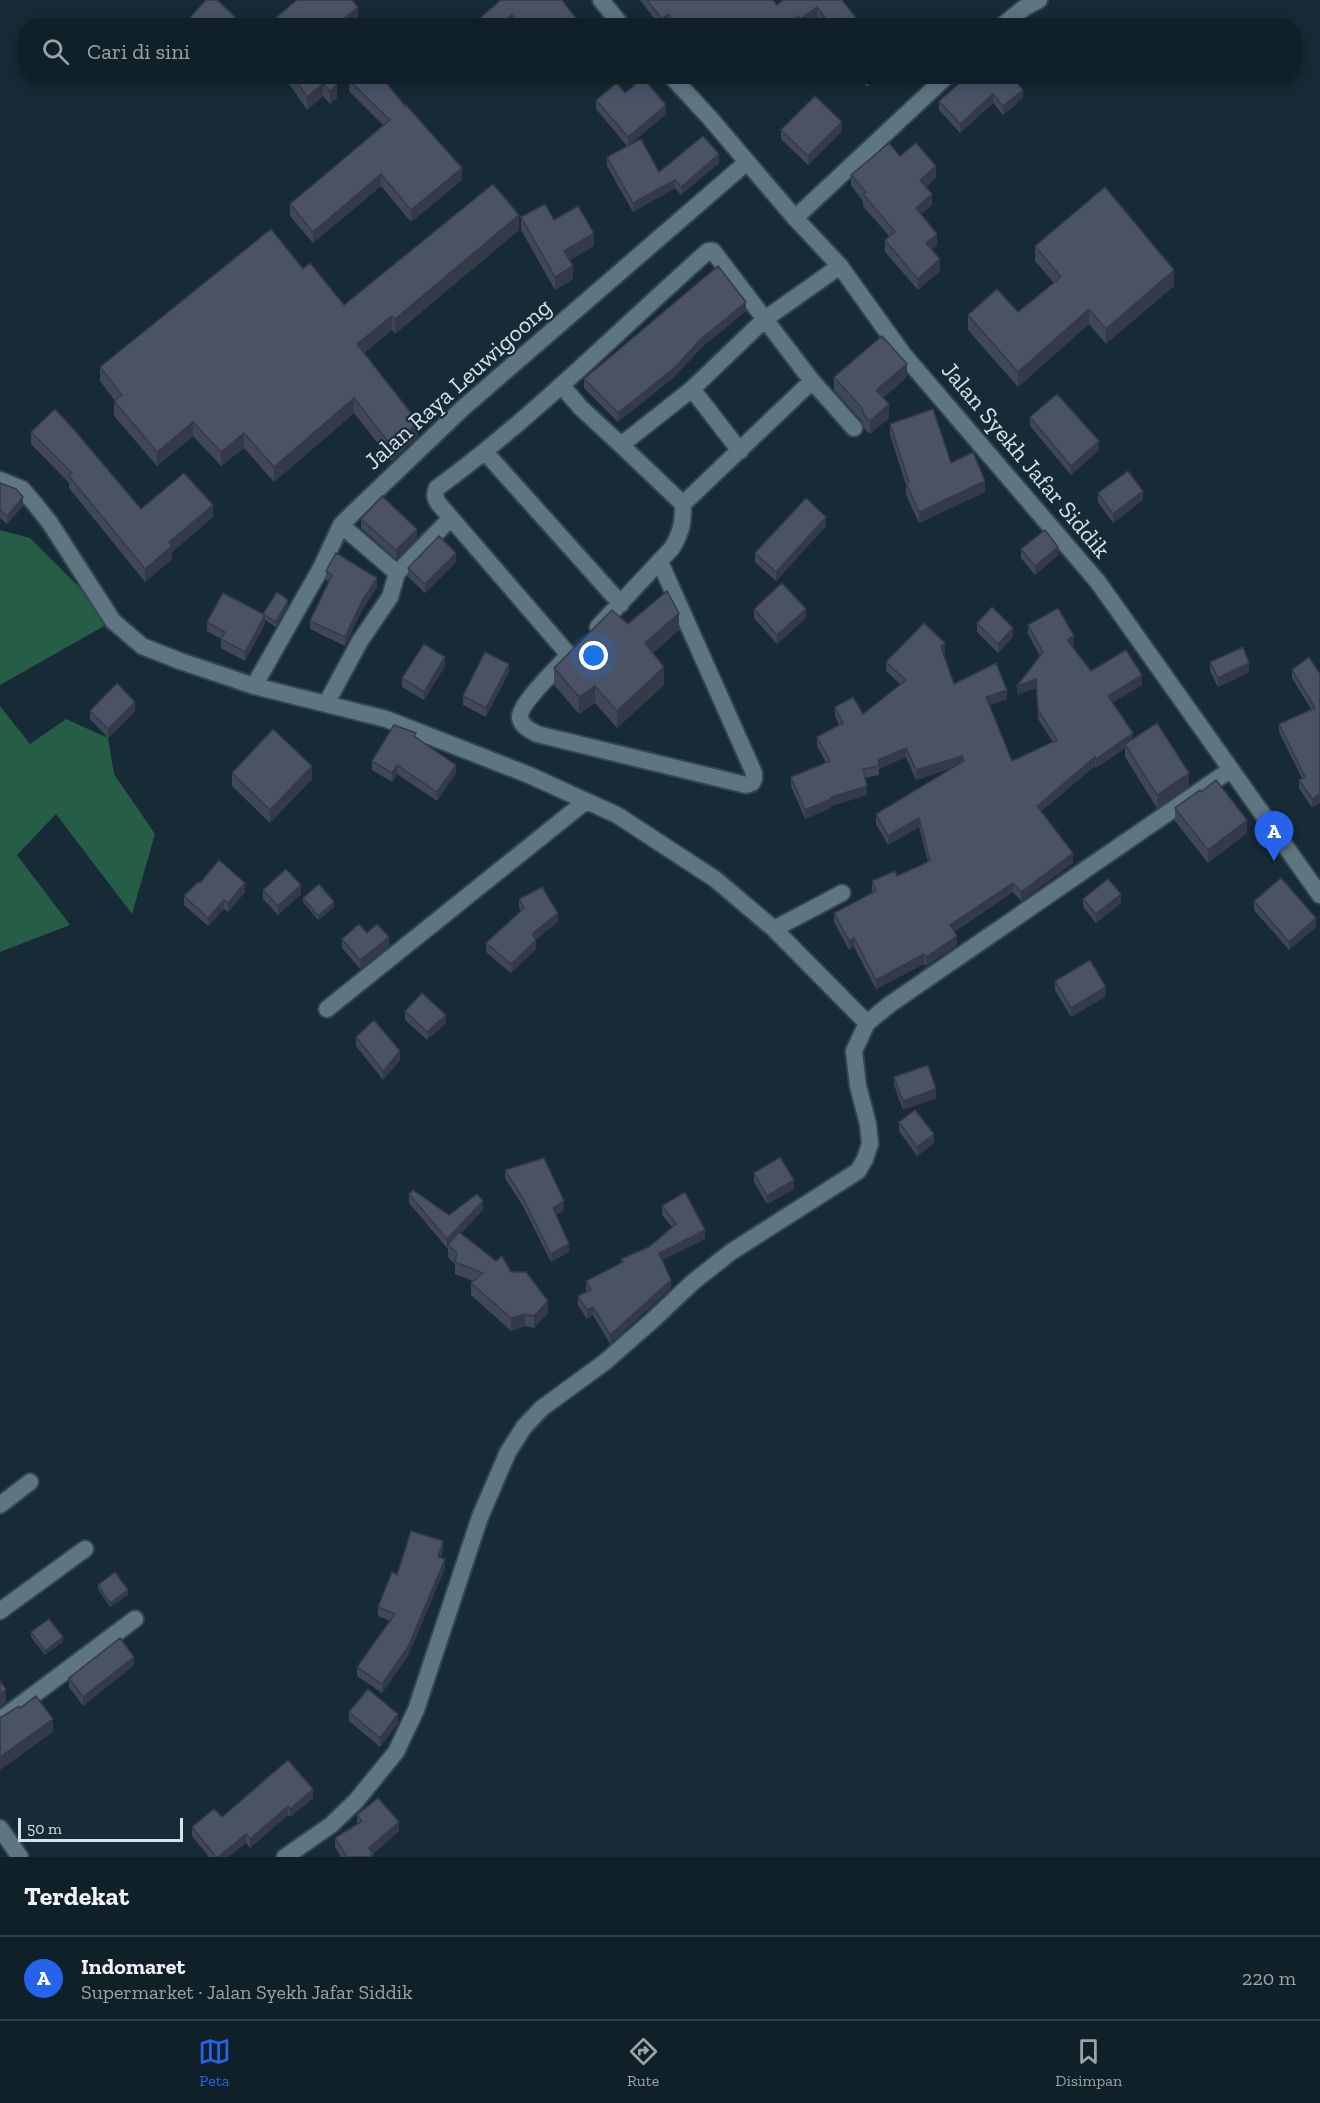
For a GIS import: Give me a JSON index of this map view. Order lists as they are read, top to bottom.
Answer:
{
  "streets": {
    "street": ["Jalan Raya Leuwigoong", "Jalan Syekh Jafar Siddik"]
  },
  "crossings": [
    ["Jalan Raya Leuwigoong", "Jalan Syekh Jafar Siddik"]
  ],
  "scale_bar": "50 m",
  "page": {
    "search": "Cari di sini",
    "pins": "A",
    "scale": "50 m",
    "heading": "Terdekat",
    "list": [
      {
        "mark": "A",
        "name": "Indomaret",
        "note": "Supermarket · Jalan Syekh Jafar Siddik",
        "value": "220 m"
      }
    ],
    "nav": ["Peta", "Rute", "Disimpan"]
  }
}
